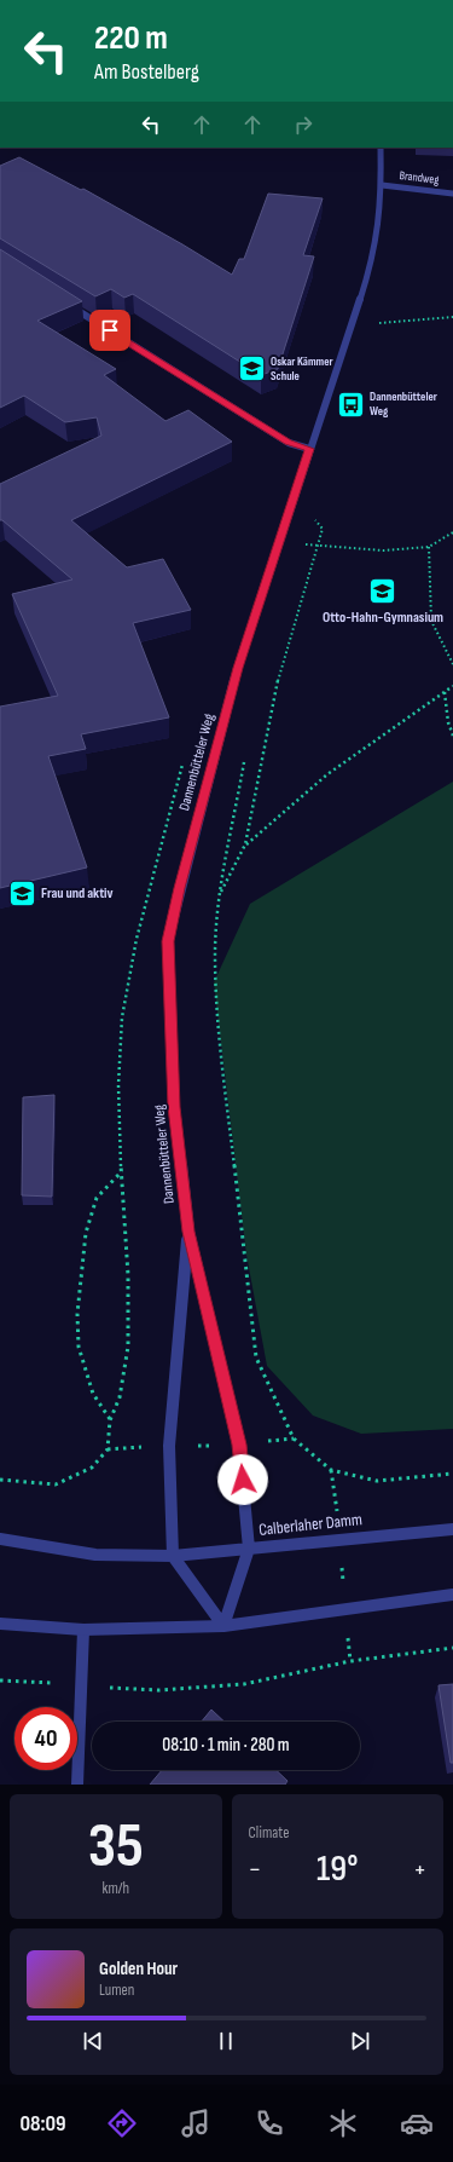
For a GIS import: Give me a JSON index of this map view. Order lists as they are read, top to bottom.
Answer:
{
  "streets": {
    "street": ["Brandweg", "Dannenbütteler Weg", "Calberlaher Damm"]
  },
  "crossings": [
    ["Brandweg", "Dannenbütteler Weg"],
    ["Dannenbütteler Weg", "Calberlaher Damm"]
  ],
  "places": {
    "school or university": ["Oskar Kämmer Schule", "Otto-Hahn-Gymnasium", "Frau und aktiv"],
    "bus stop": ["Dannenbütteler Weg"]
  },
  "page": {
    "turn": ["220 m", "Am Bostelberg"],
    "limit": "40",
    "trip": "08:10 · 1 min · 280 m",
    "tile": [
      ["35", "km/h"],
      "Climate"
    ],
    "heat": ["−", "19°", "+"],
    "song": ["Golden Hour", "Lumen"],
    "tabs": "08:09"
  }
}
